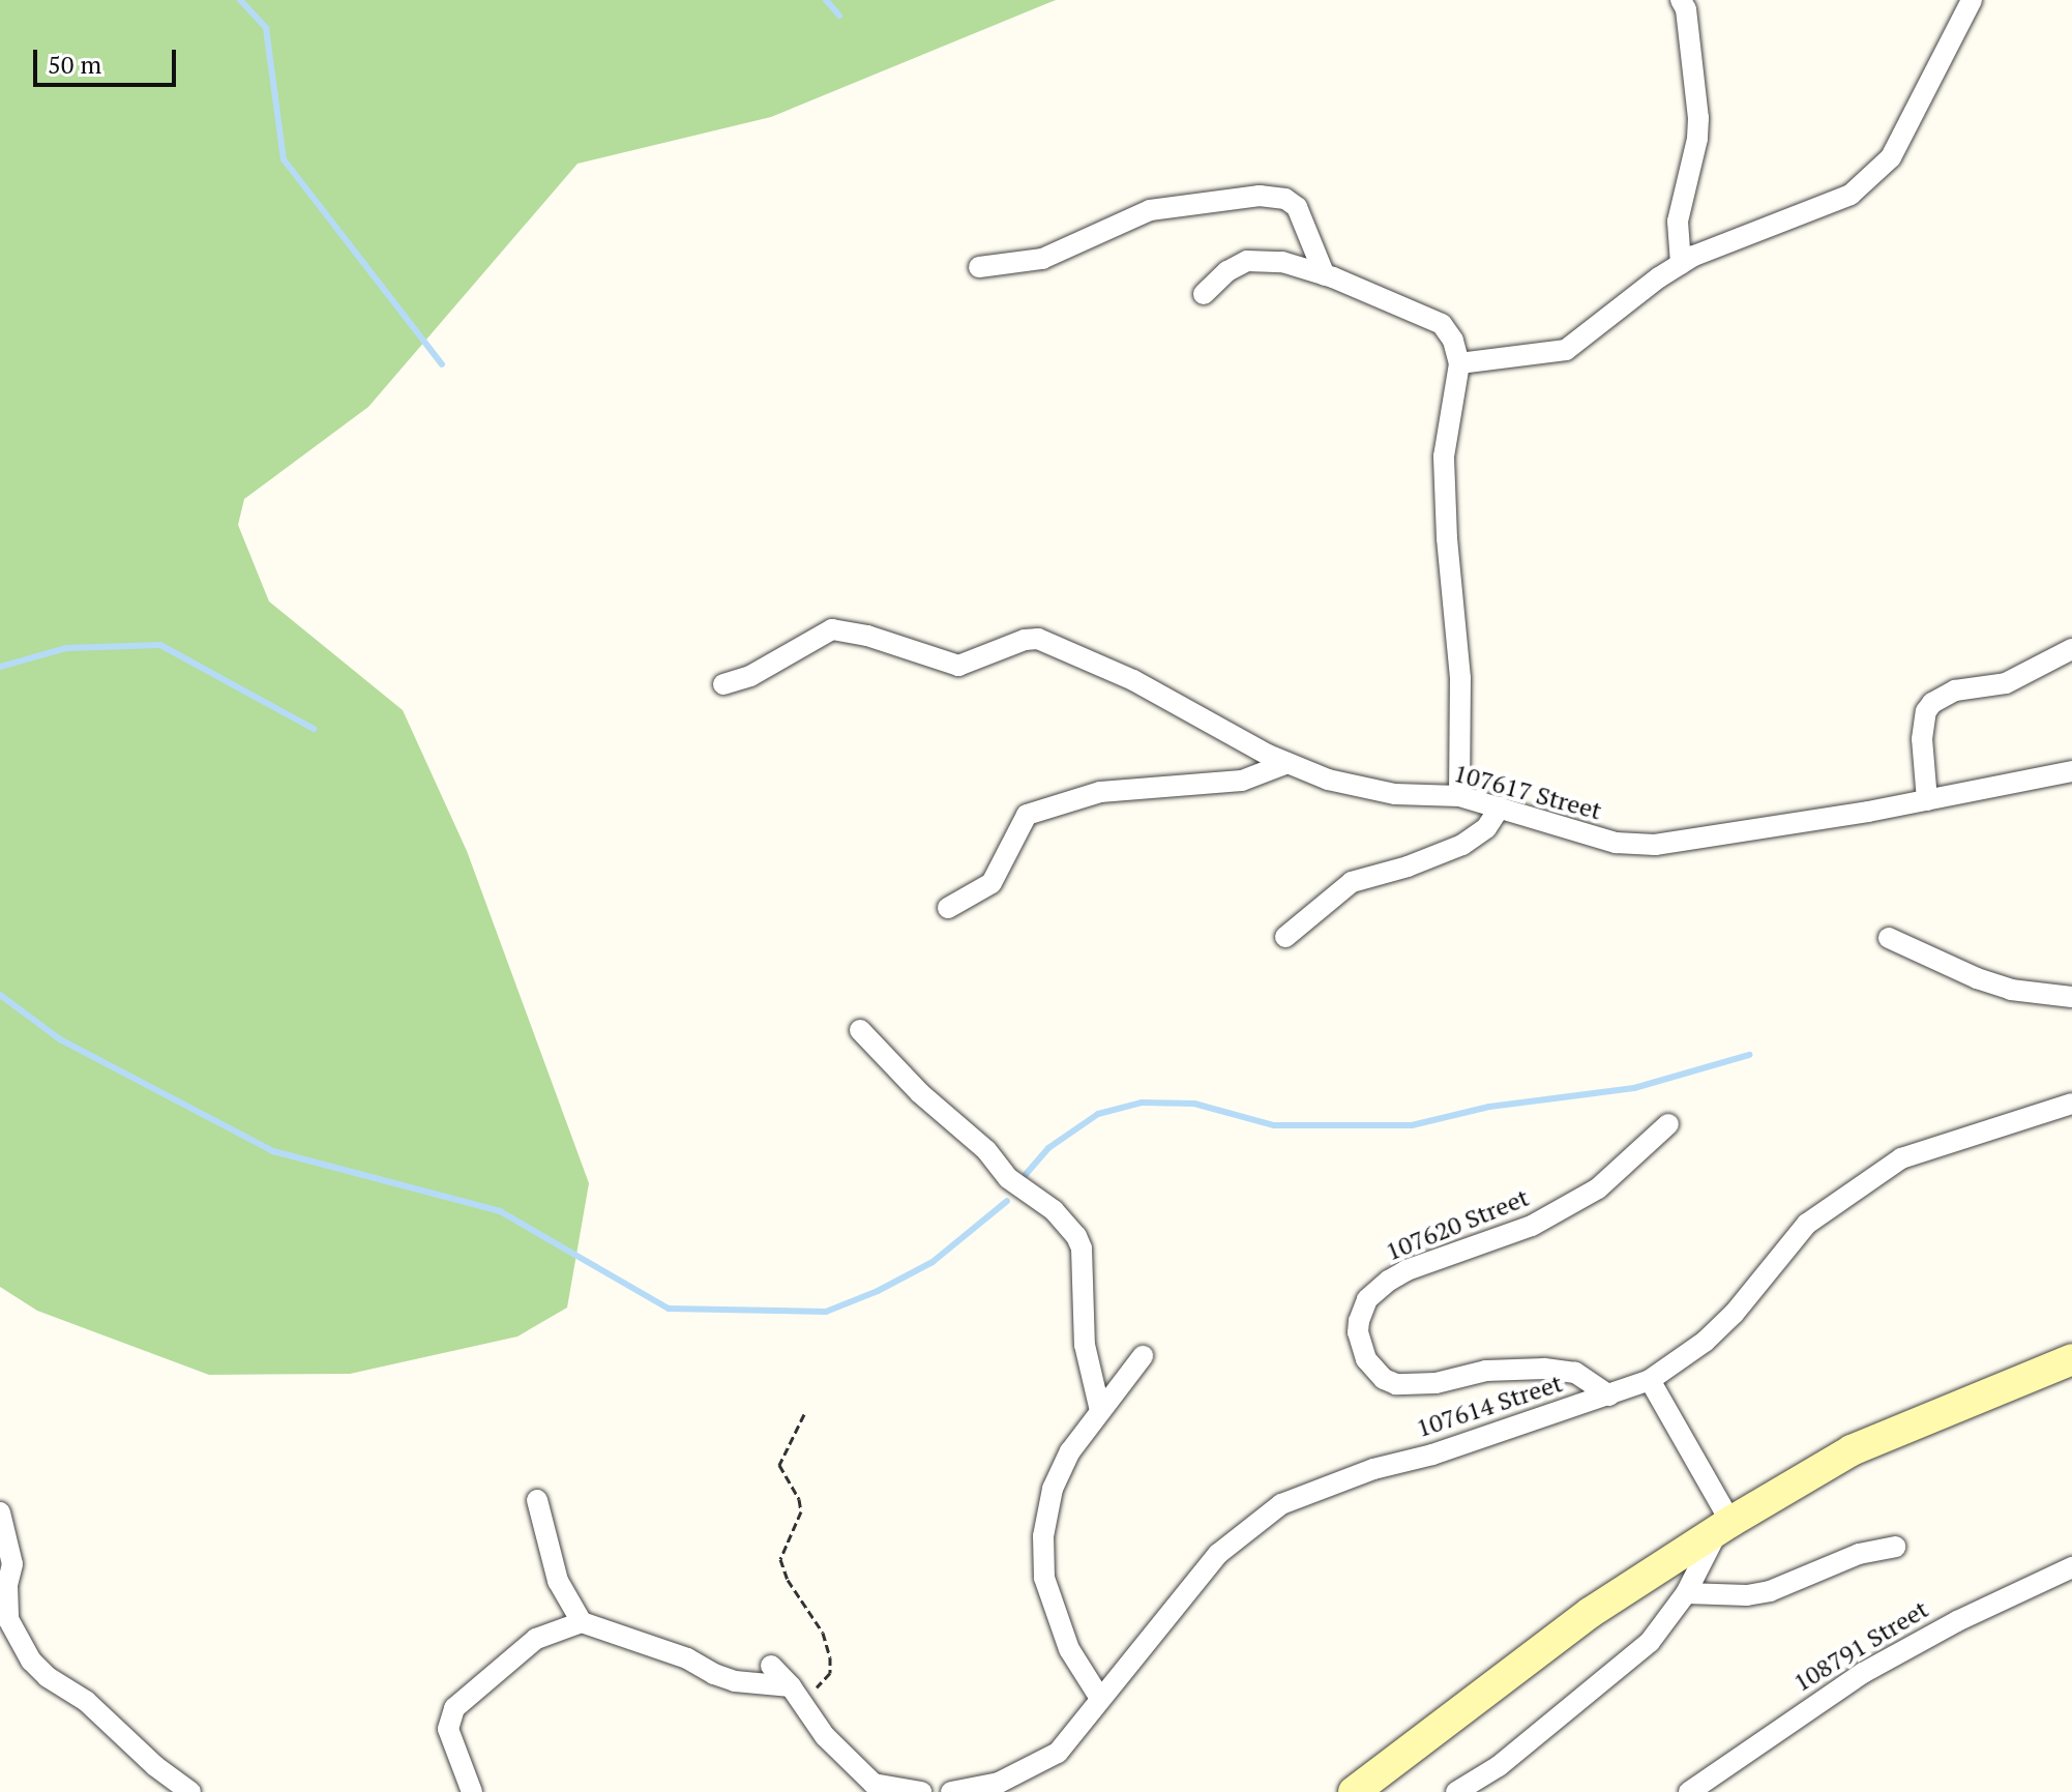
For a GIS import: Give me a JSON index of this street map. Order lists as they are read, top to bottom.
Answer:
{
  "streets": {
    "street": [
      "107617 Street",
      "107620 Street",
      "107614 Street",
      "108791 Street"
    ]
  },
  "crossings": [
    ["107620 Street", "107614 Street"]
  ],
  "scale_bar": "50 m"
}
